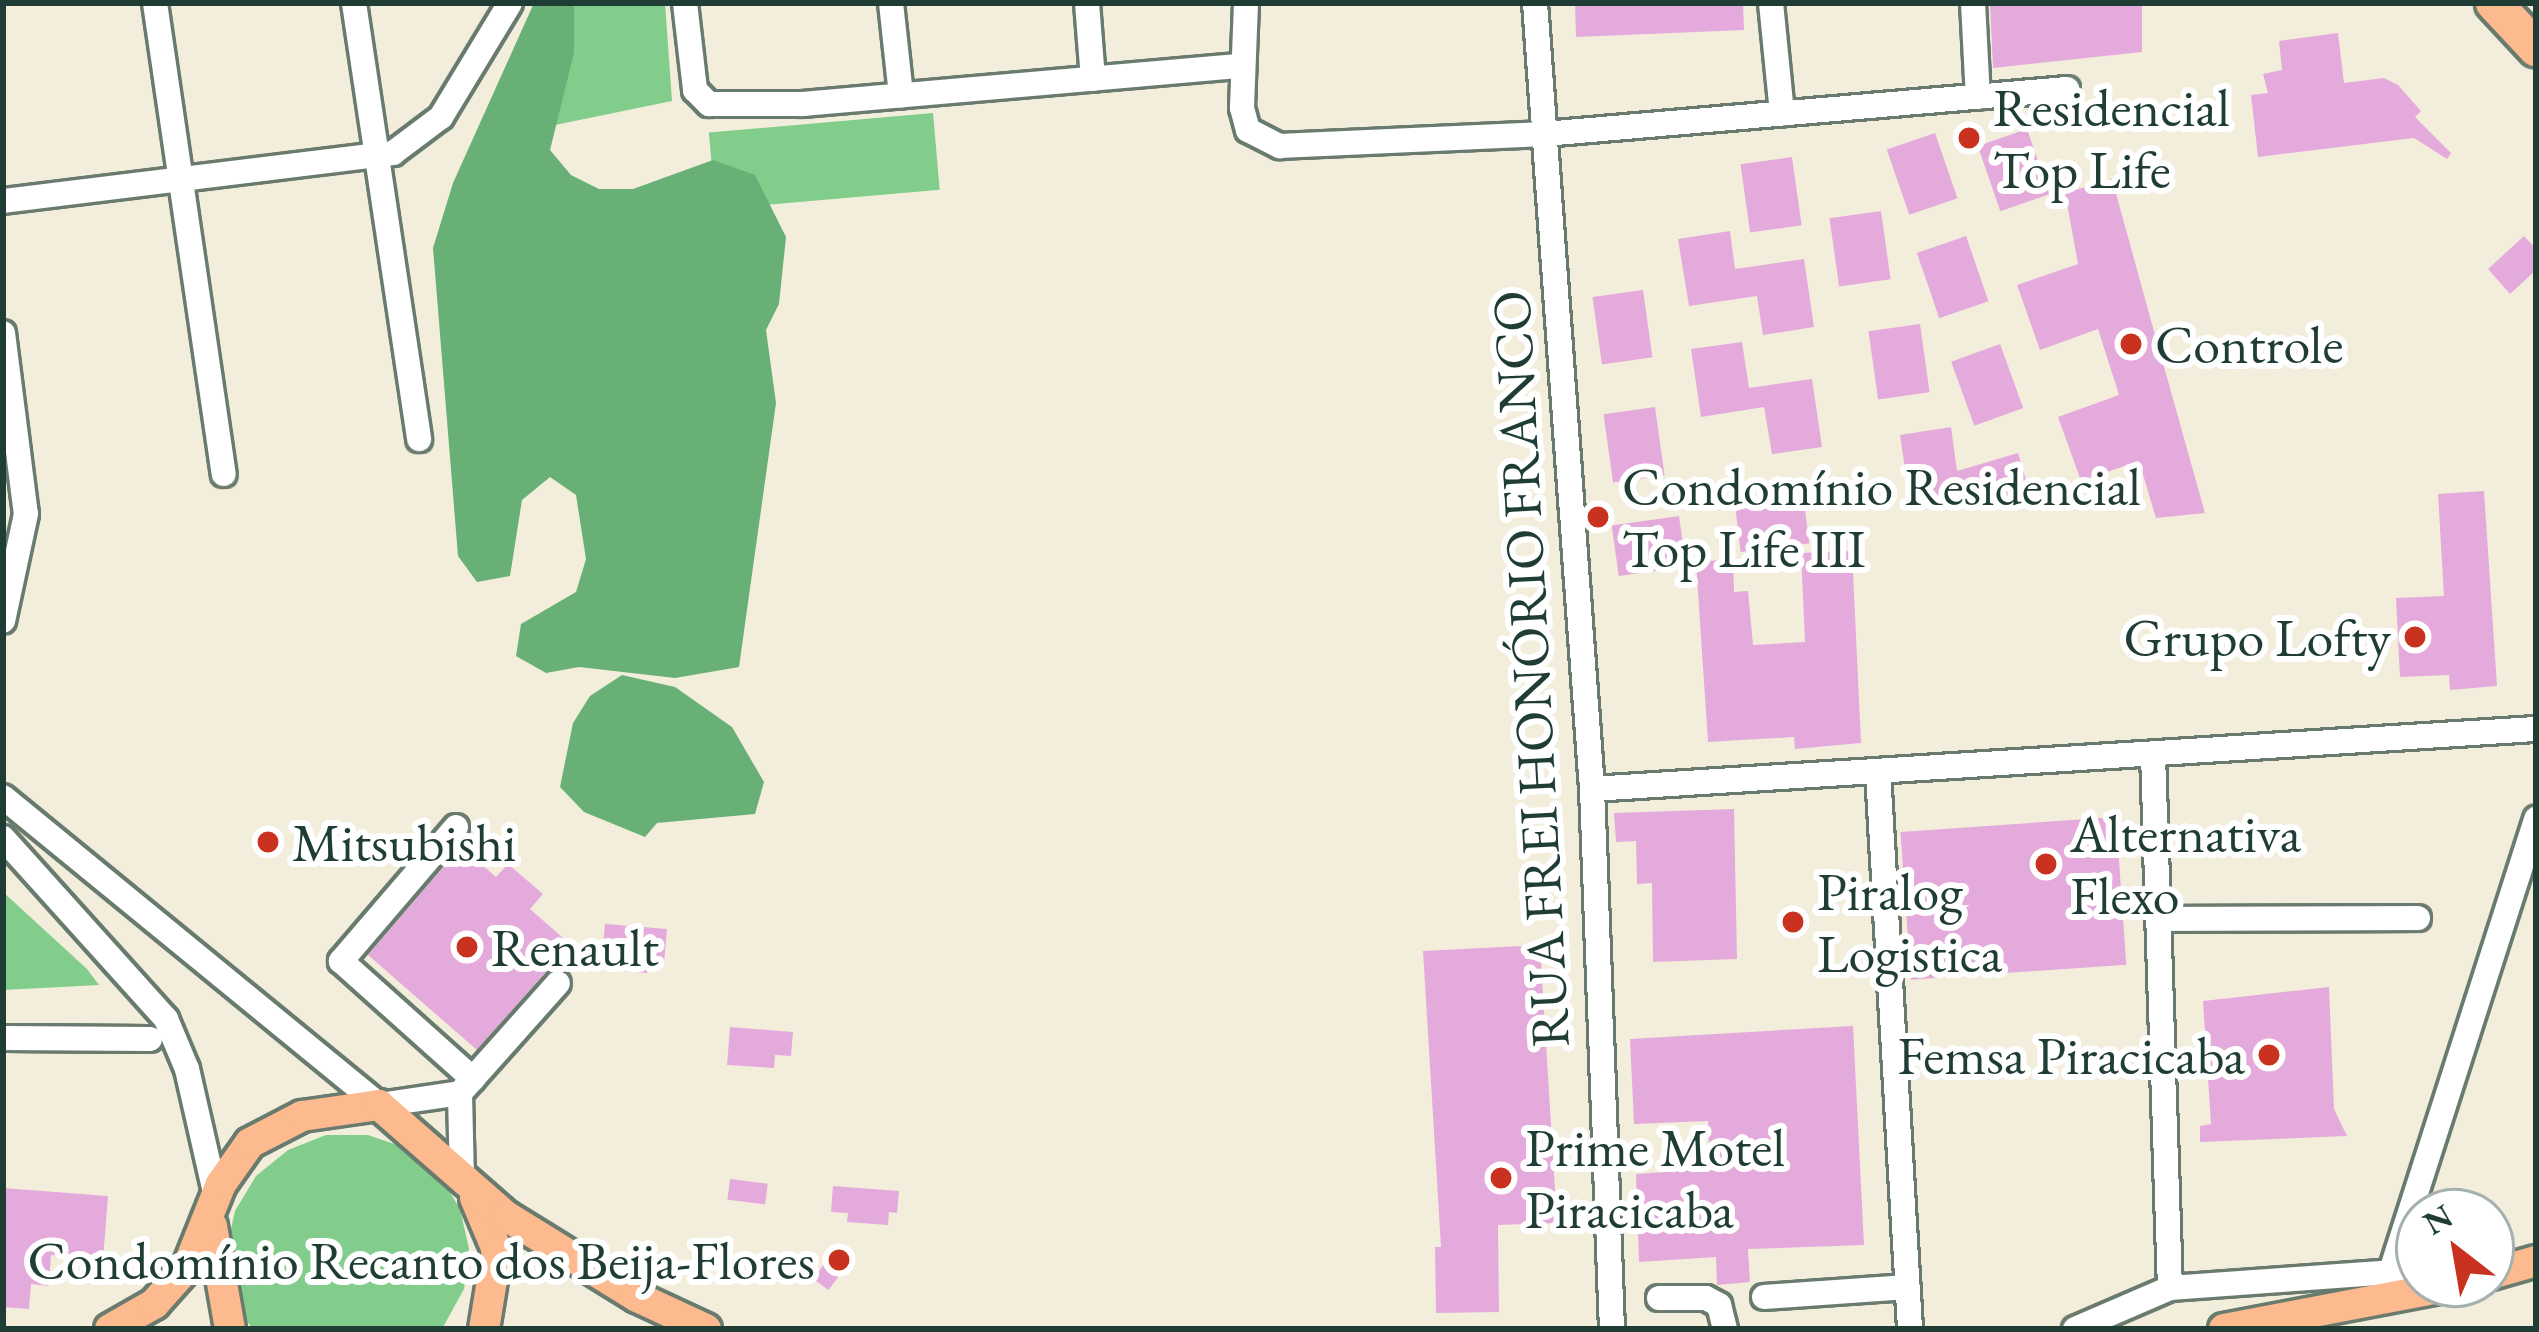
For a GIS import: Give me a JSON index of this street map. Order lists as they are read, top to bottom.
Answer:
{
  "streets": {
    "street": ["RUA FREI HONÓRIO FRANCO"]
  },
  "places": [
    "Residencial Top Life",
    "Controle",
    "Condomínio Residencial Top Life III",
    "Grupo Lofty",
    "Mitsubishi",
    "Alternativa Flexo",
    "Piralog Logistica",
    "Renault",
    "Femsa Piracicaba",
    "Prime Motel Piracicaba",
    "Condomínio Recanto dos Beija-Flores"
  ],
  "north": "top left"
}
